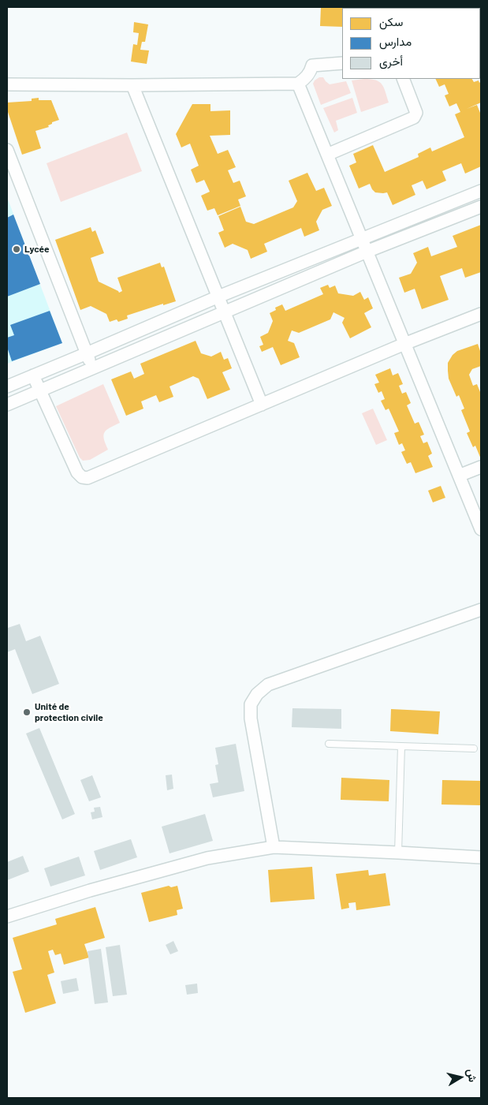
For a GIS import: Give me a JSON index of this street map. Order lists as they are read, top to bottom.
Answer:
{
  "places": ["Lycée", "Unité de protection civile"],
  "legend": ["سكن", "مدارس", "أخرى"],
  "north": "right"
}
